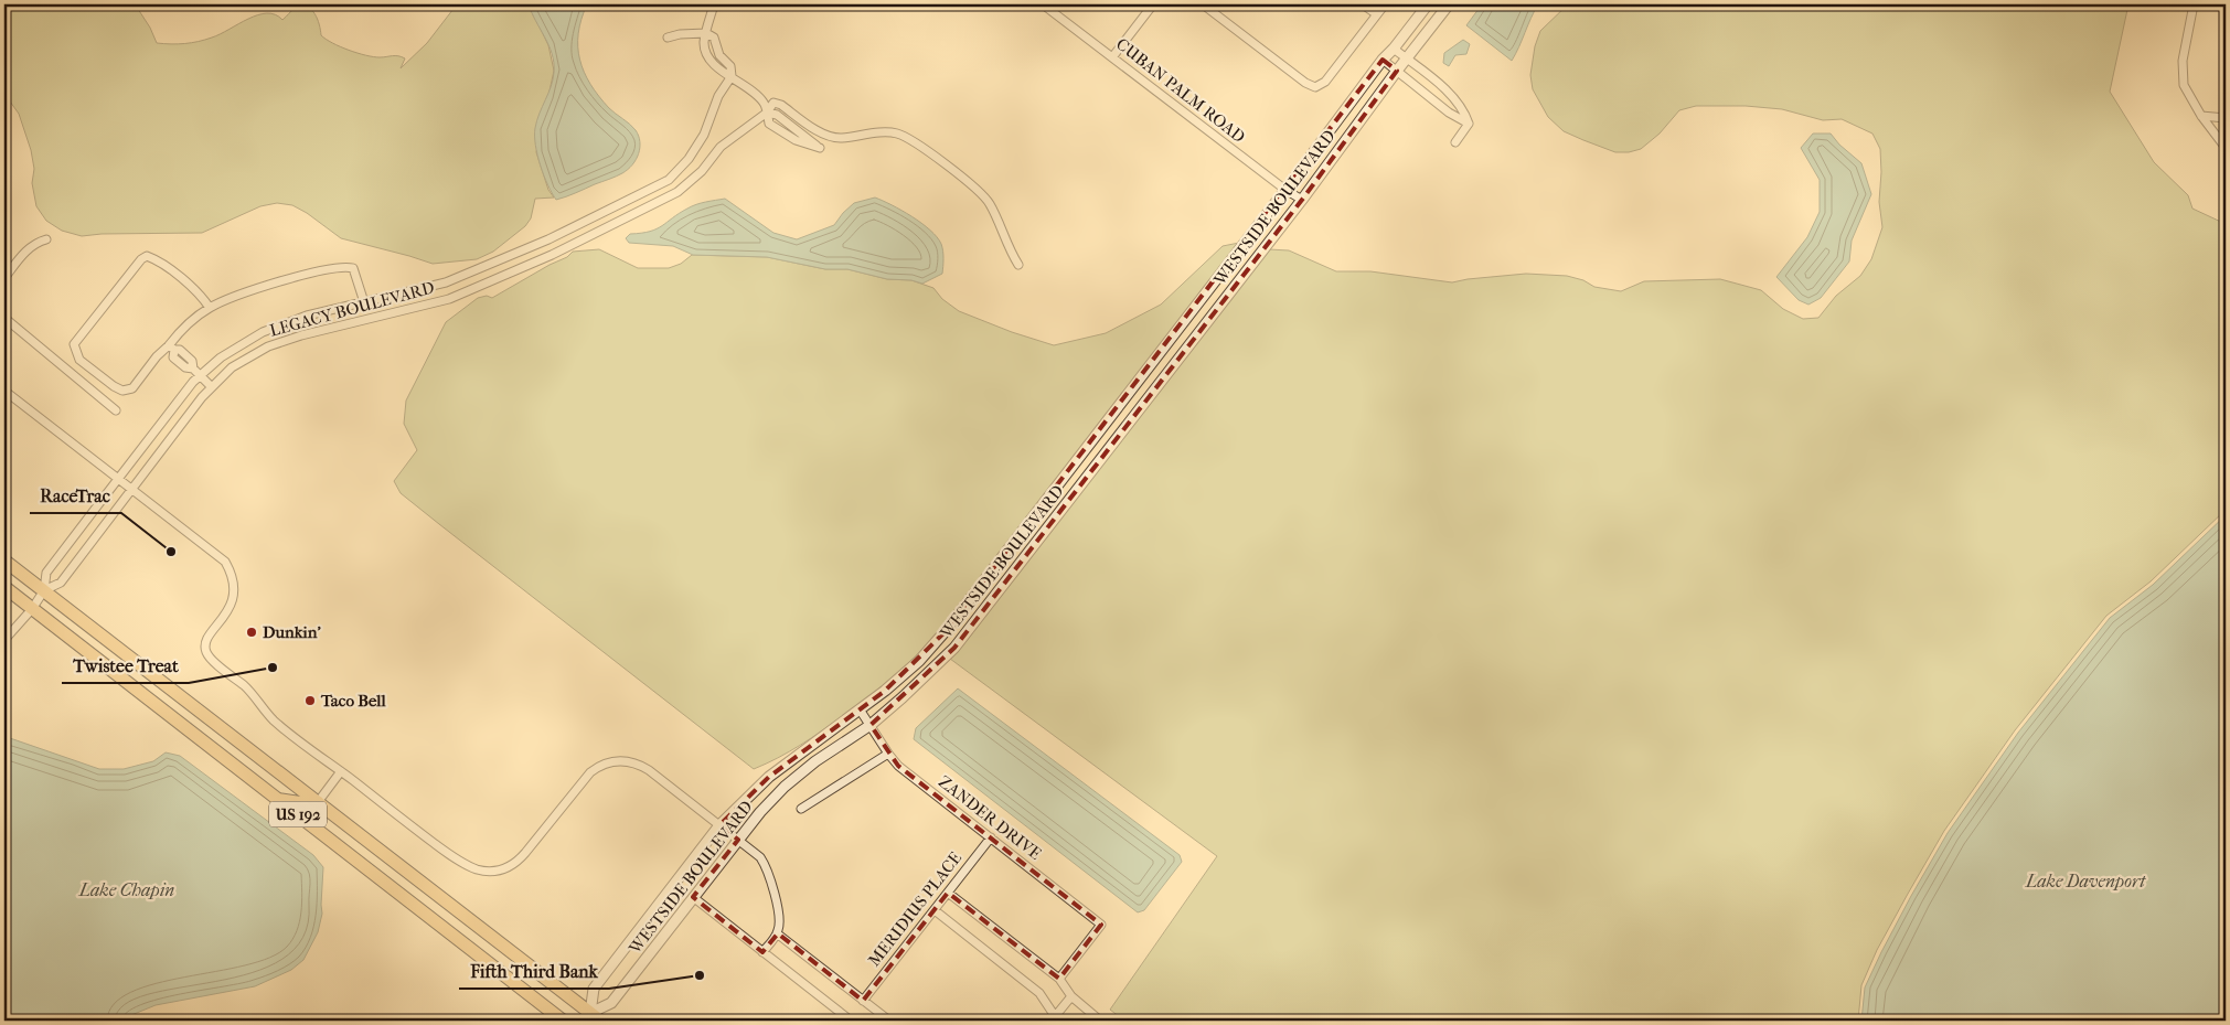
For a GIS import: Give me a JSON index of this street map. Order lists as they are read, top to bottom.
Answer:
{
  "streets": {
    "highway": ["US 192"],
    "street": [
      "CUBAN PALM ROAD",
      "WESTSIDE BOULEVARD",
      "LEGACY BOULEVARD",
      "ZANDER DRIVE",
      "MERIDIUS PLACE"
    ]
  },
  "crossings": [
    ["CUBAN PALM ROAD", "WESTSIDE BOULEVARD"],
    ["WESTSIDE BOULEVARD", "US 192"],
    ["WESTSIDE BOULEVARD", "ZANDER DRIVE"],
    ["LEGACY BOULEVARD", "US 192"],
    ["ZANDER DRIVE", "MERIDIUS PLACE"]
  ],
  "water": ["Lake Davenport", "Lake Chapin"],
  "places": [
    "RaceTrac",
    "Dunkin'",
    "Twistee Treat",
    "Taco Bell",
    "Fifth Third Bank"
  ]
}
